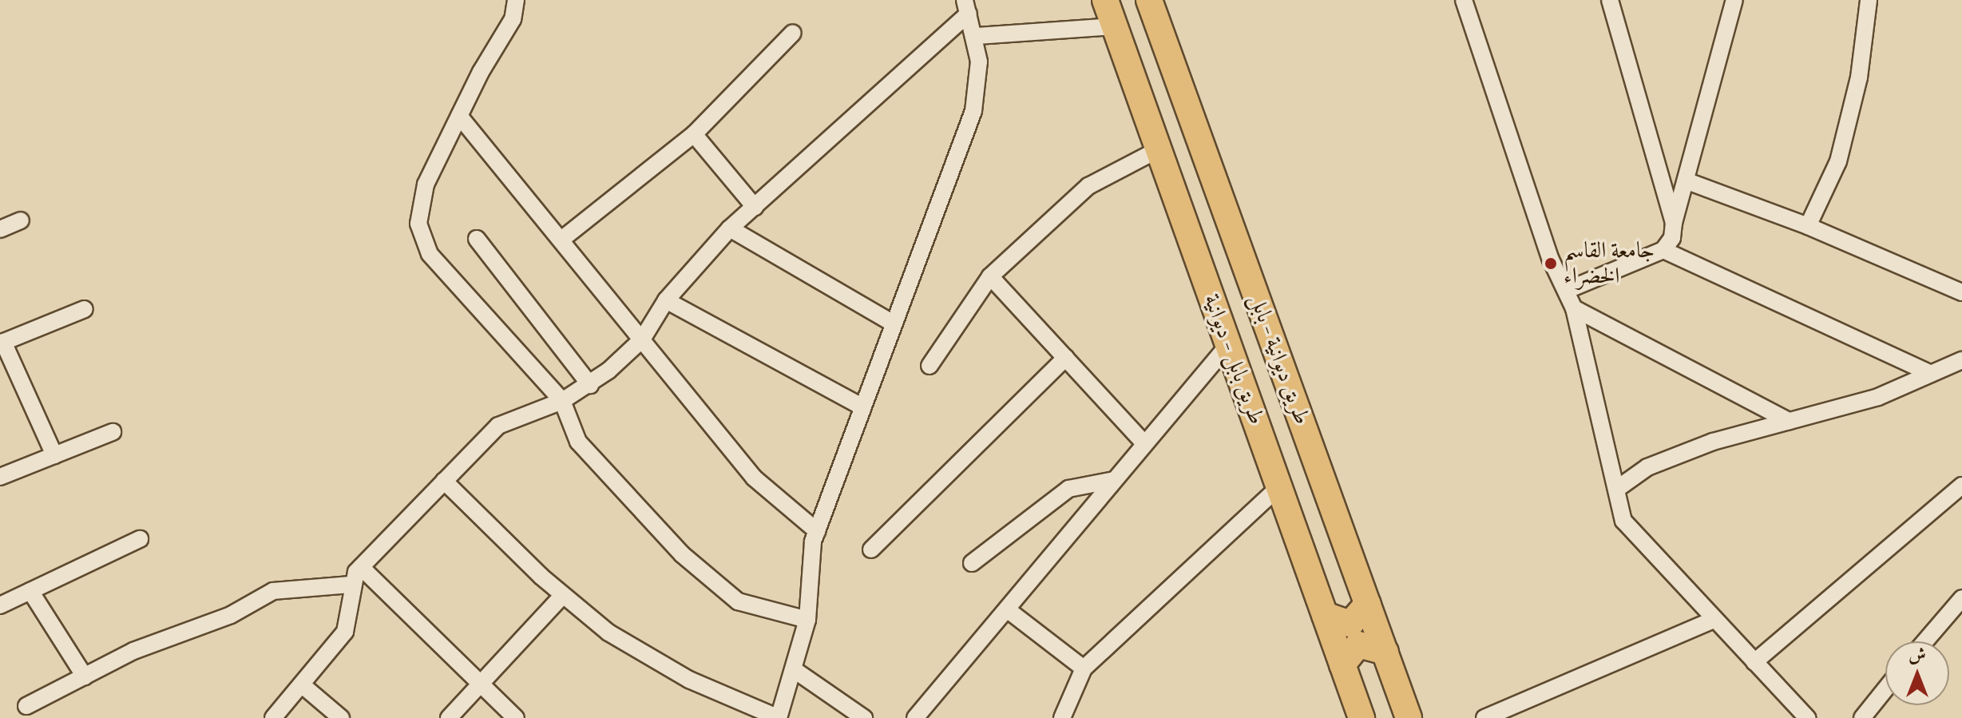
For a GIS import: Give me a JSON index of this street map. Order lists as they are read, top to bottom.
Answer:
{
  "streets": {
    "highway": ["طريق بابل - ديوانية", "طريق ديوانية - بابل"]
  },
  "places": ["جامعة القاسم الخضراء"],
  "north": "top"
}
